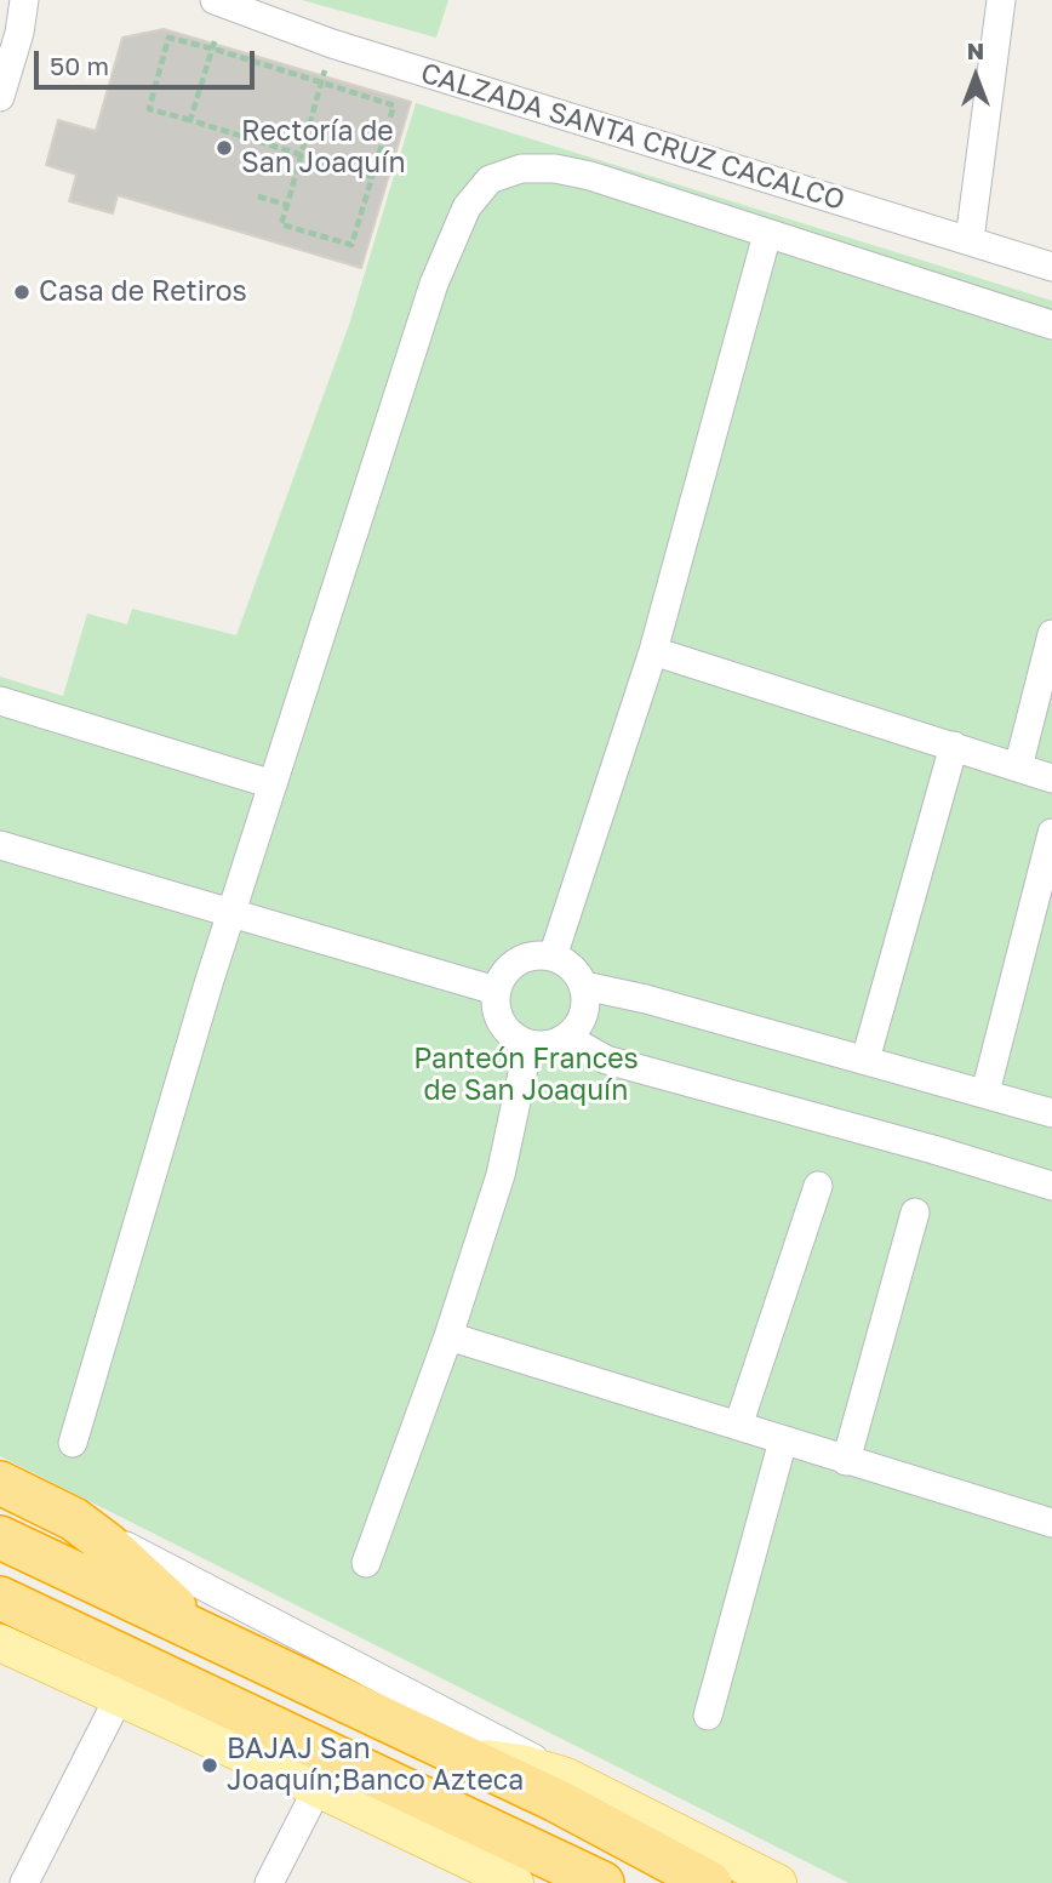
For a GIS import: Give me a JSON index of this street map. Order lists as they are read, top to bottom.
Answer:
{
  "streets": {
    "street": ["CALZADA SANTA CRUZ CACALCO"]
  },
  "parks": ["Panteón Frances de San Joaquín"],
  "places": ["Rectoría de San Joaquín", "Casa de Retiros", "BAJAJ San Joaquín;Banco Azteca"],
  "scale_bar": "50 m",
  "north": "top"
}
